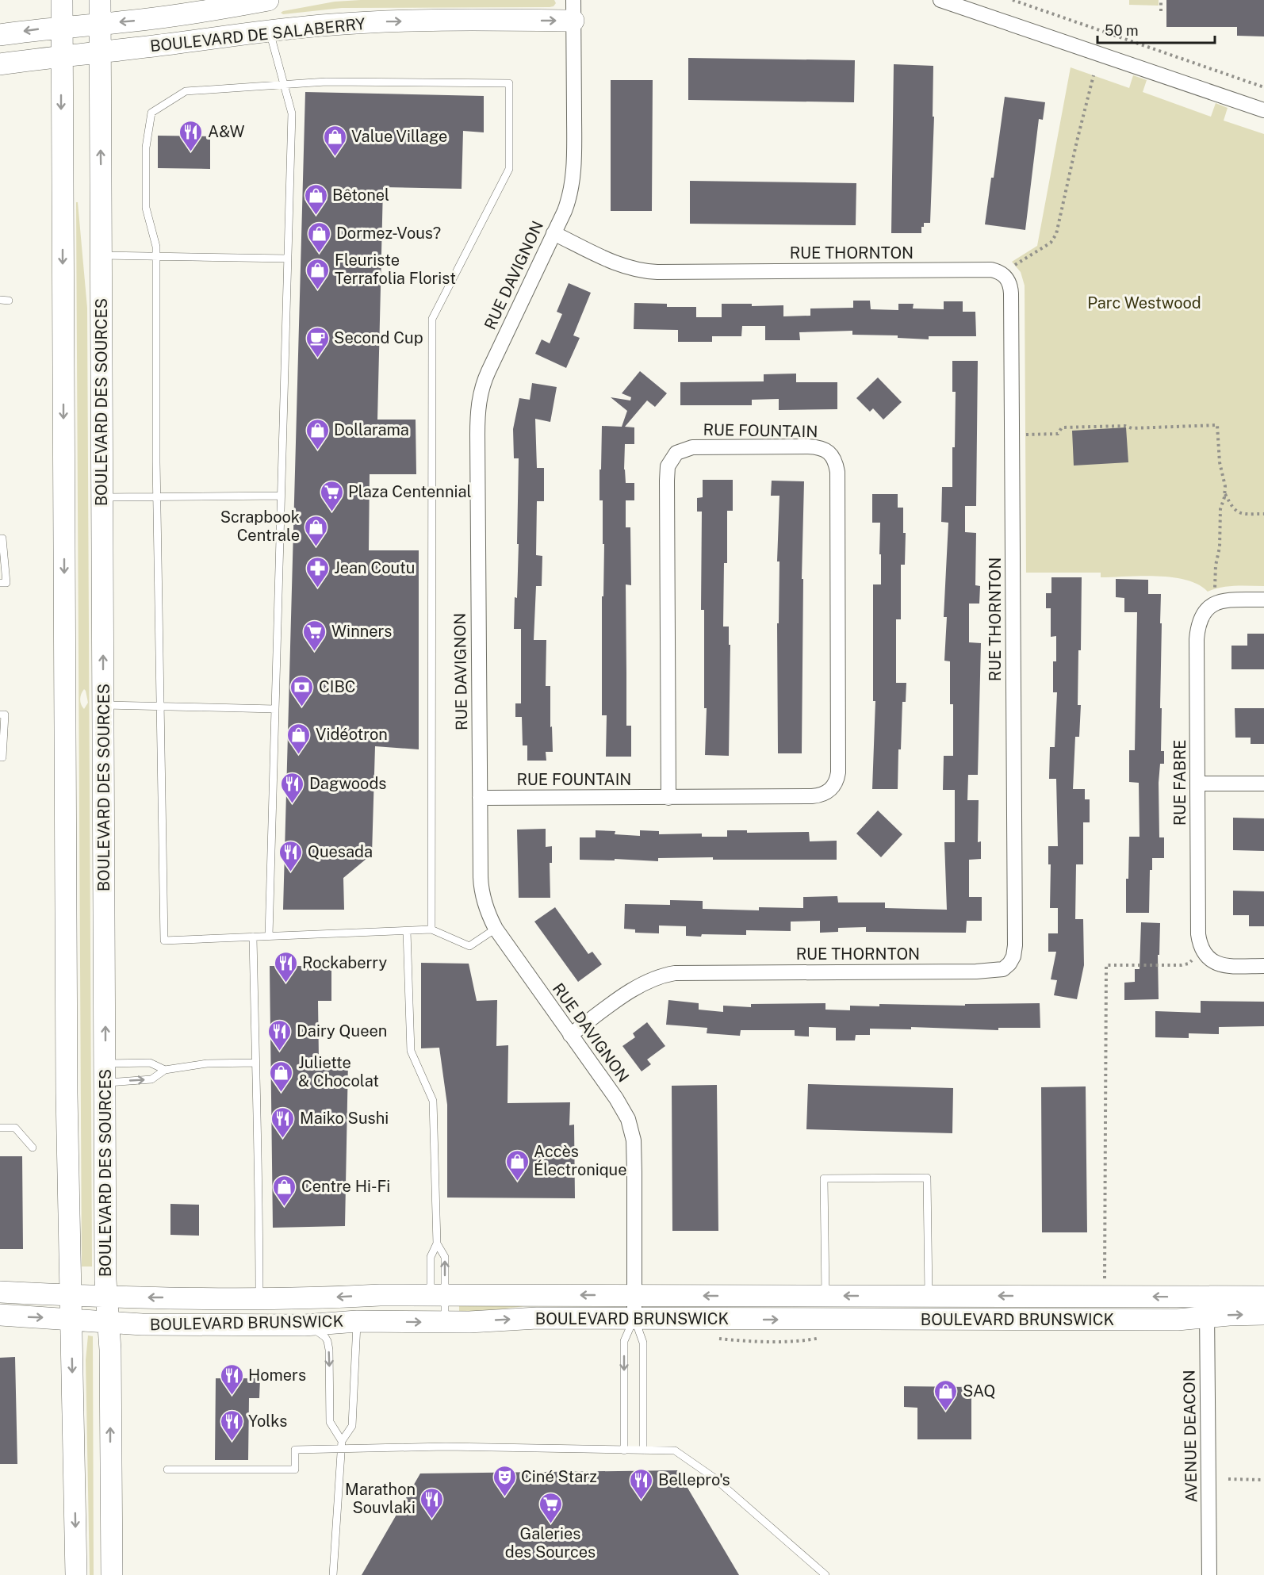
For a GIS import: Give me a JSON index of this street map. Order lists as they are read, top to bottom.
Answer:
{
  "streets": {
    "street": [
      "BOULEVARD DE SALABERRY",
      "RUE THORNTON",
      "RUE DAVIGNON",
      "BOULEVARD DES SOURCES",
      "RUE FOUNTAIN",
      "RUE FABRE",
      "BOULEVARD BRUNSWICK",
      "AVENUE DEACON"
    ]
  },
  "crossings": [
    ["BOULEVARD DE SALABERRY", "RUE DAVIGNON"],
    ["BOULEVARD DE SALABERRY", "BOULEVARD DES SOURCES"],
    ["RUE THORNTON", "RUE DAVIGNON"],
    ["RUE DAVIGNON", "RUE FOUNTAIN"],
    ["RUE DAVIGNON", "BOULEVARD BRUNSWICK"],
    ["BOULEVARD DES SOURCES", "BOULEVARD BRUNSWICK"],
    ["BOULEVARD BRUNSWICK", "AVENUE DEACON"]
  ],
  "parks": ["Parc Westwood"],
  "places": {
    "restaurant": [
      "A&W",
      "Dagwoods",
      "Quesada",
      "Rockaberry",
      "Dairy Queen",
      "Maiko Sushi",
      "Homers",
      "Yolks",
      "Bellepro's",
      "Marathon Souvlaki"
    ],
    "shop": [
      "Value Village",
      "Bêtonel",
      "Dormez-Vous?",
      "Fleuriste Terrafolia Florist",
      "Dollarama",
      "Scrapbook Centrale",
      "Vidéotron",
      "Juliette & Chocolat",
      "Accès Électronique",
      "Centre Hi-Fi",
      "SAQ"
    ],
    "cafe": ["Second Cup"],
    "supermarket": ["Plaza Centennial", "Winners", "Galeries des Sources"],
    "pharmacy": ["Jean Coutu"],
    "bank": ["CIBC"],
    "theatre": ["Ciné Starz"]
  },
  "scale_bar": "50 m"
}
